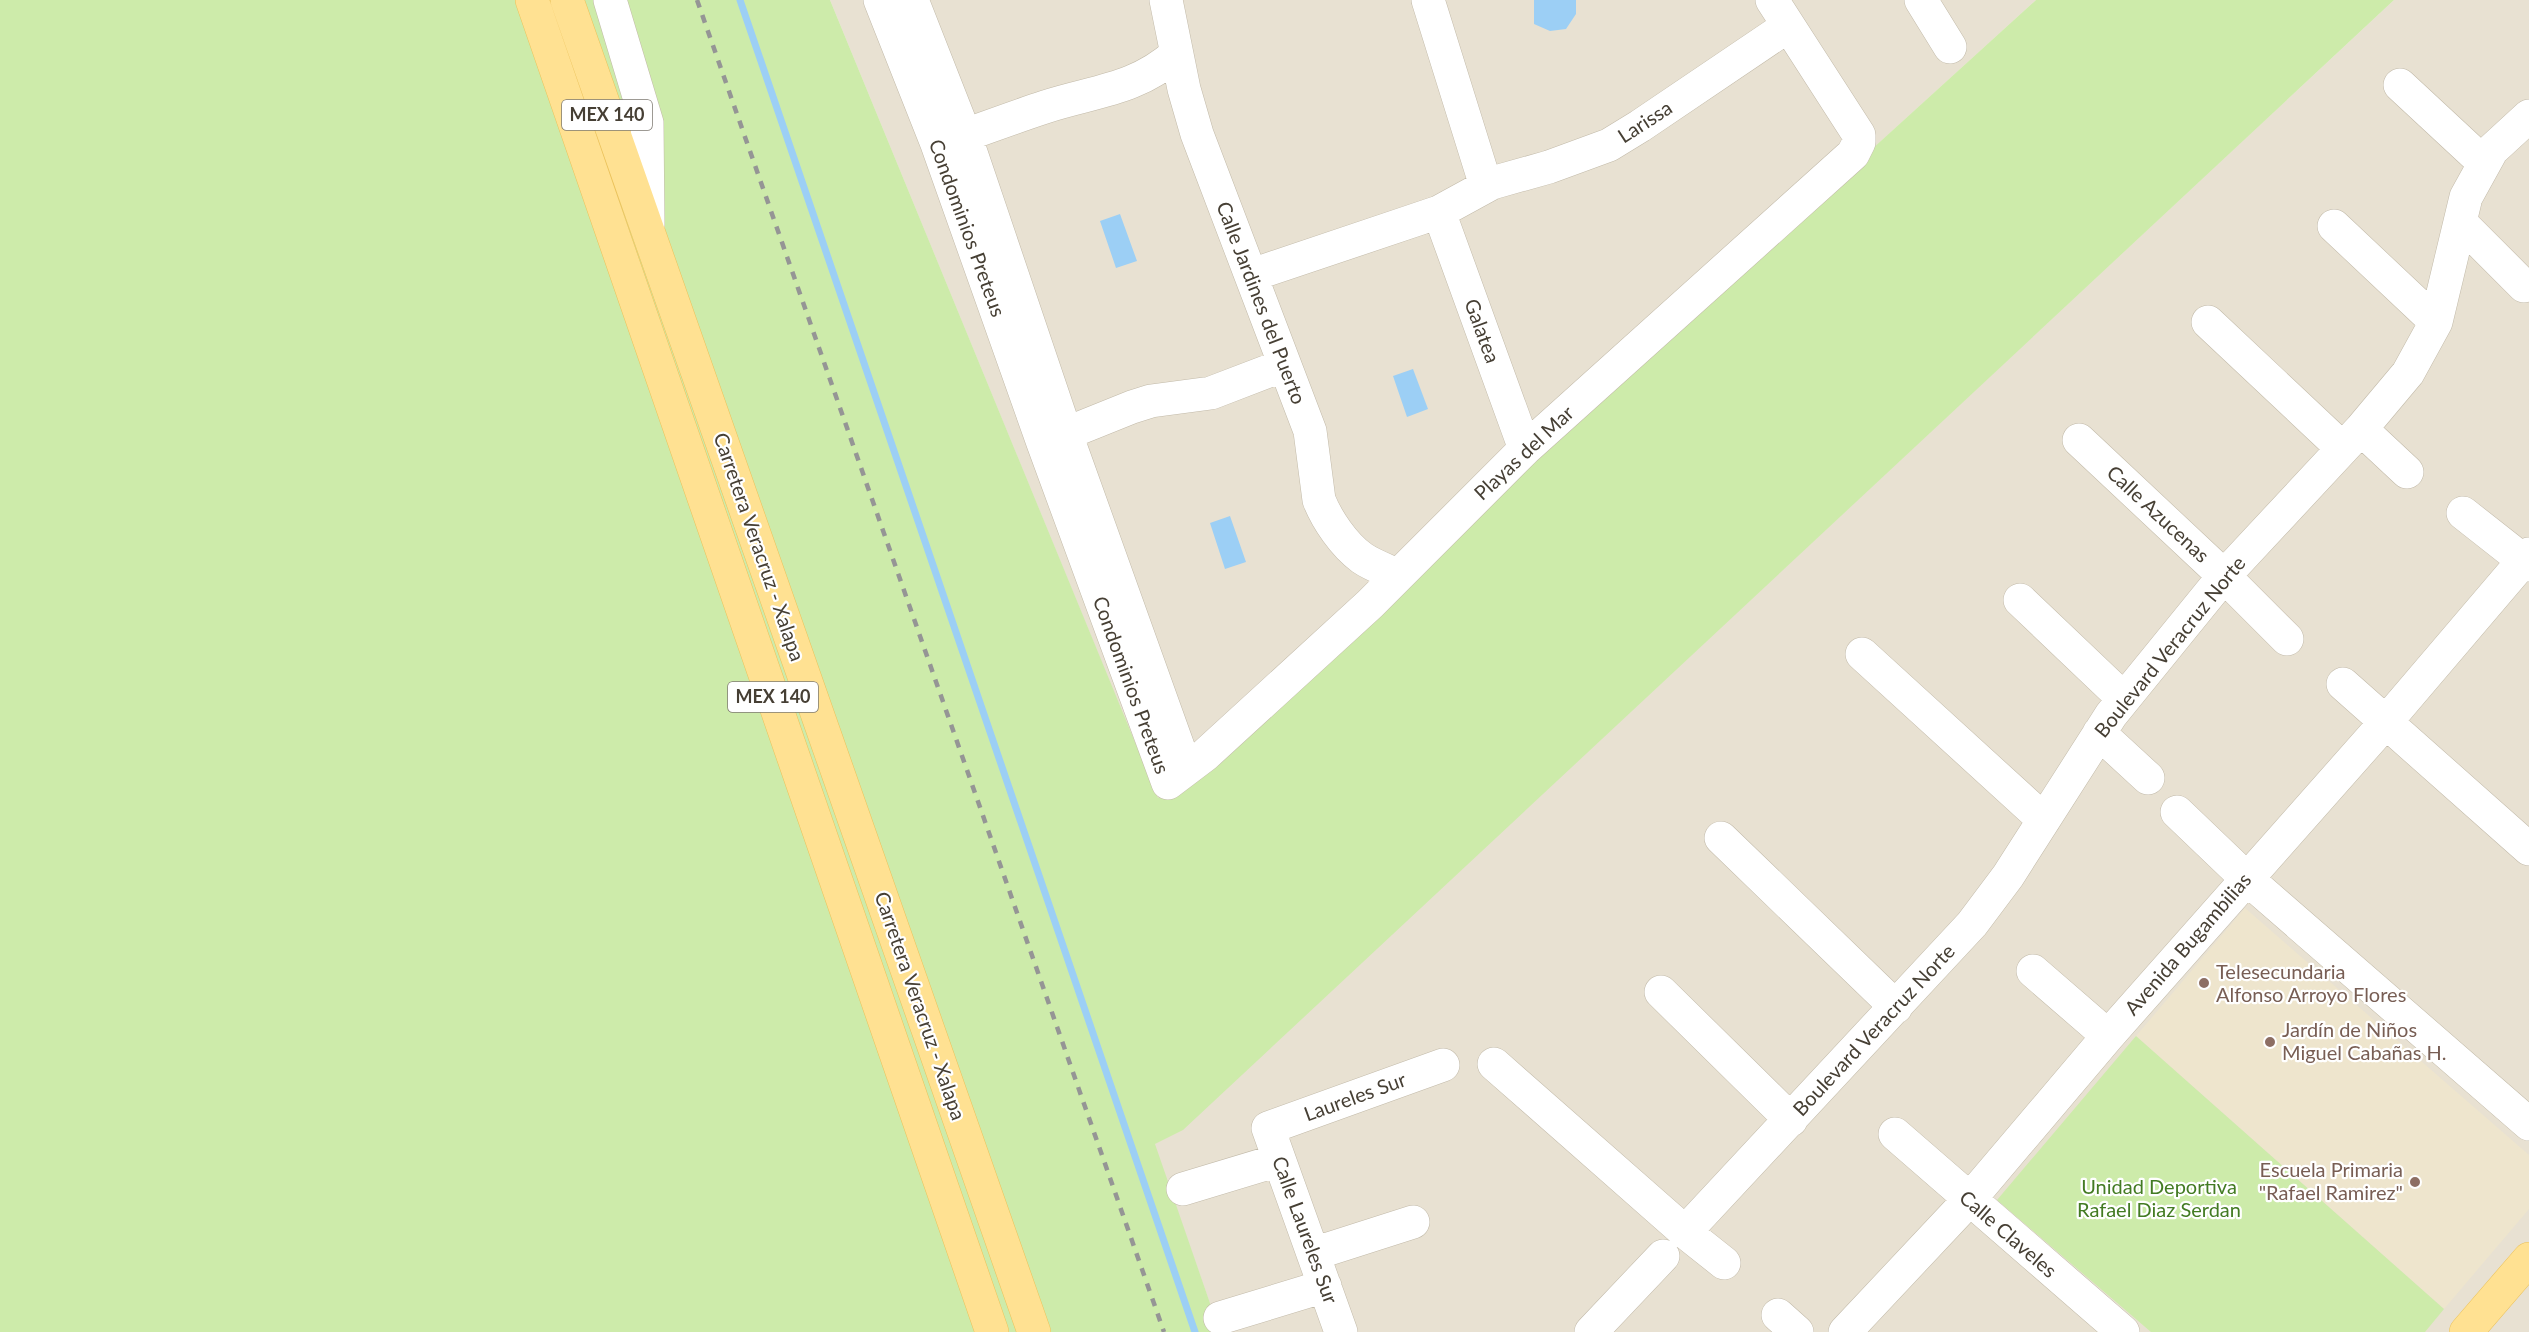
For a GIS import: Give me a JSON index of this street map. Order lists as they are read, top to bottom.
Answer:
{
  "streets": {
    "main road": ["MEX 140", "Carretera Veracruz - Xalapa"],
    "street": [
      "Larissa",
      "Condominios Preteus",
      "Calle Jardines del Puerto",
      "Galatea",
      "Playas del Mar",
      "Calle Azucenas",
      "Boulevard Veracruz Norte",
      "Avenida Bugambilias",
      "Laureles Sur",
      "Calle Laureles Sur",
      "Calle Claveles"
    ]
  },
  "crossings": [
    ["Larissa", "Calle Jardines del Puerto"],
    ["Larissa", "Galatea"],
    ["Larissa", "Playas del Mar"],
    ["Condominios Preteus", "Playas del Mar"],
    ["Calle Jardines del Puerto", "Playas del Mar"],
    ["Galatea", "Playas del Mar"],
    ["Calle Azucenas", "Boulevard Veracruz Norte"],
    ["Avenida Bugambilias", "Calle Claveles"],
    ["Laureles Sur", "Calle Laureles Sur"]
  ],
  "parks": ["Unidad Deportiva Rafael Diaz Serdan"],
  "places": ["Telesecundaria Alfonso Arroyo Flores", "Jardín de Niños Miguel Cabañas H.", "Escuela Primaria \"Rafael Ramirez\""]
}
